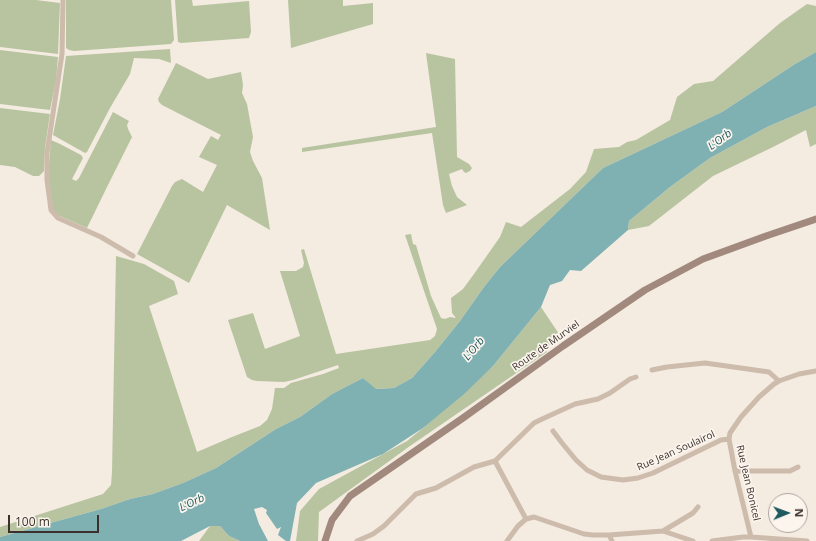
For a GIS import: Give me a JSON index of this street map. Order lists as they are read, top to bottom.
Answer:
{
  "streets": {
    "main road": ["Route de Murviel"],
    "street": ["Rue Jean Soulairol", "Rue Jean Bonicel"]
  },
  "crossings": [
    ["Rue Jean Soulairol", "Rue Jean Bonicel"]
  ],
  "water": ["L'Orb"],
  "scale_bar": "100 m",
  "north": "right"
}
